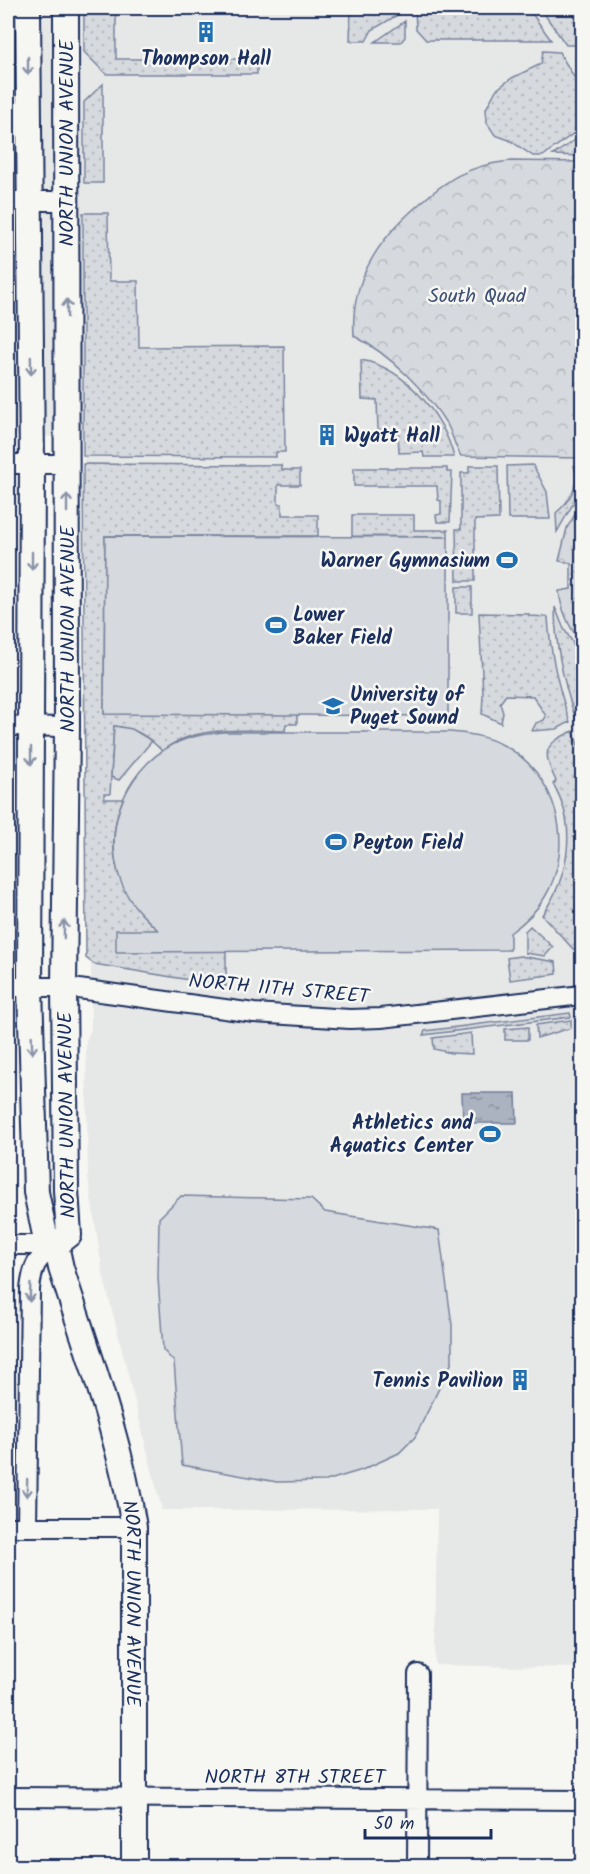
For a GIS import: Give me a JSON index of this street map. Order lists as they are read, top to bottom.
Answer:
{
  "streets": {
    "street": ["NORTH UNION AVENUE", "NORTH 11TH STREET", "NORTH 8TH STREET"]
  },
  "crossings": [
    ["NORTH UNION AVENUE", "NORTH 11TH STREET"],
    ["NORTH UNION AVENUE", "NORTH 8TH STREET"]
  ],
  "parks": ["South Quad"],
  "places": {
    "building": ["Thompson Hall", "Wyatt Hall", "Tennis Pavilion"],
    "sports": [
      "Warner Gymnasium",
      "Lower Baker Field",
      "Peyton Field",
      "Athletics and Aquatics Center"
    ],
    "school or university": ["University of Puget Sound"]
  },
  "scale_bar": "50 m"
}
